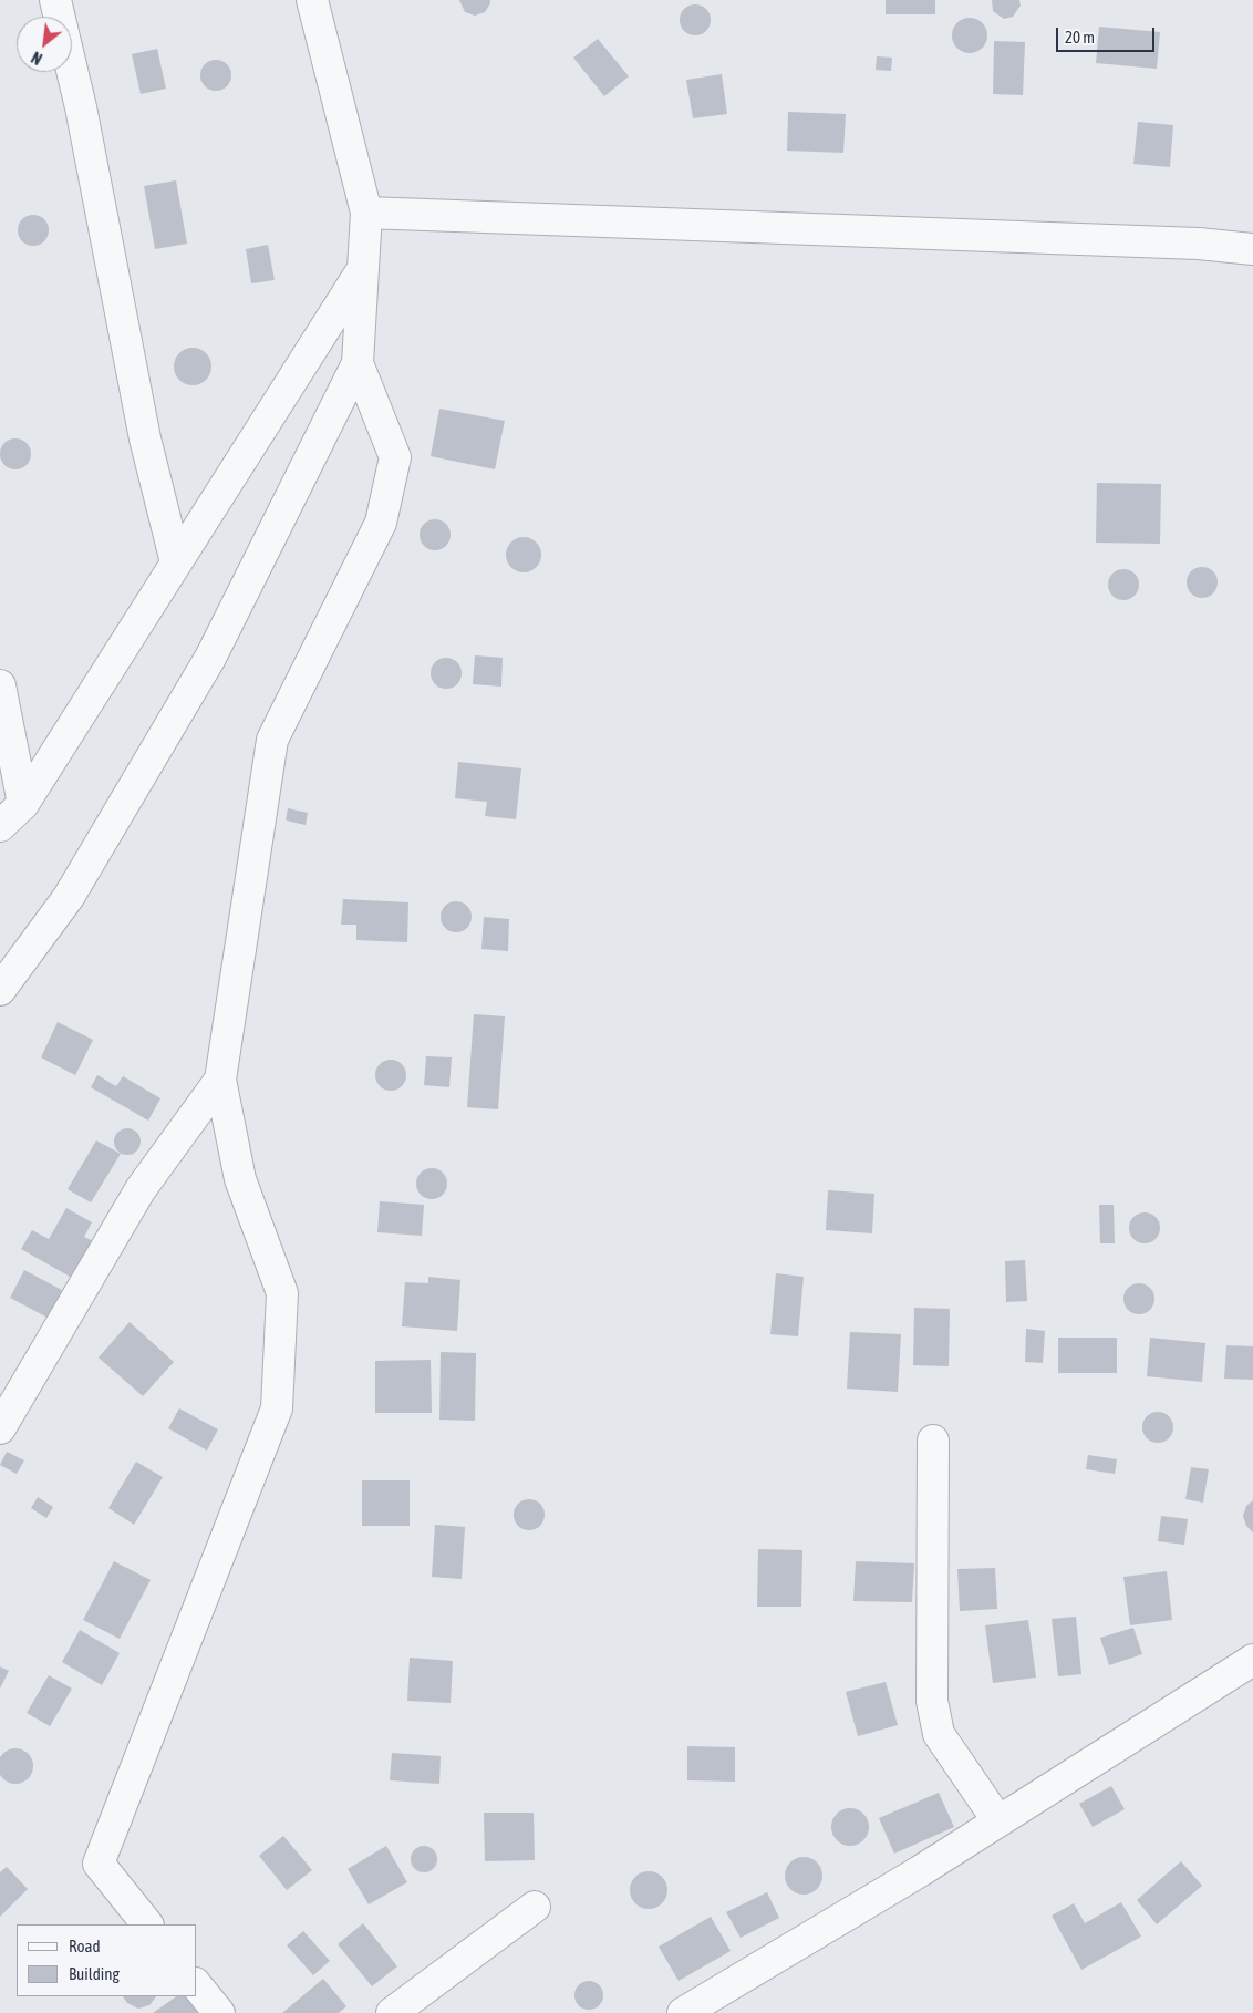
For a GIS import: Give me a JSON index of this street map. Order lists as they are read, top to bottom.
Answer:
{
  "legend": ["Road", "Building"],
  "scale_bar": "20 m",
  "north": "bottom left"
}
